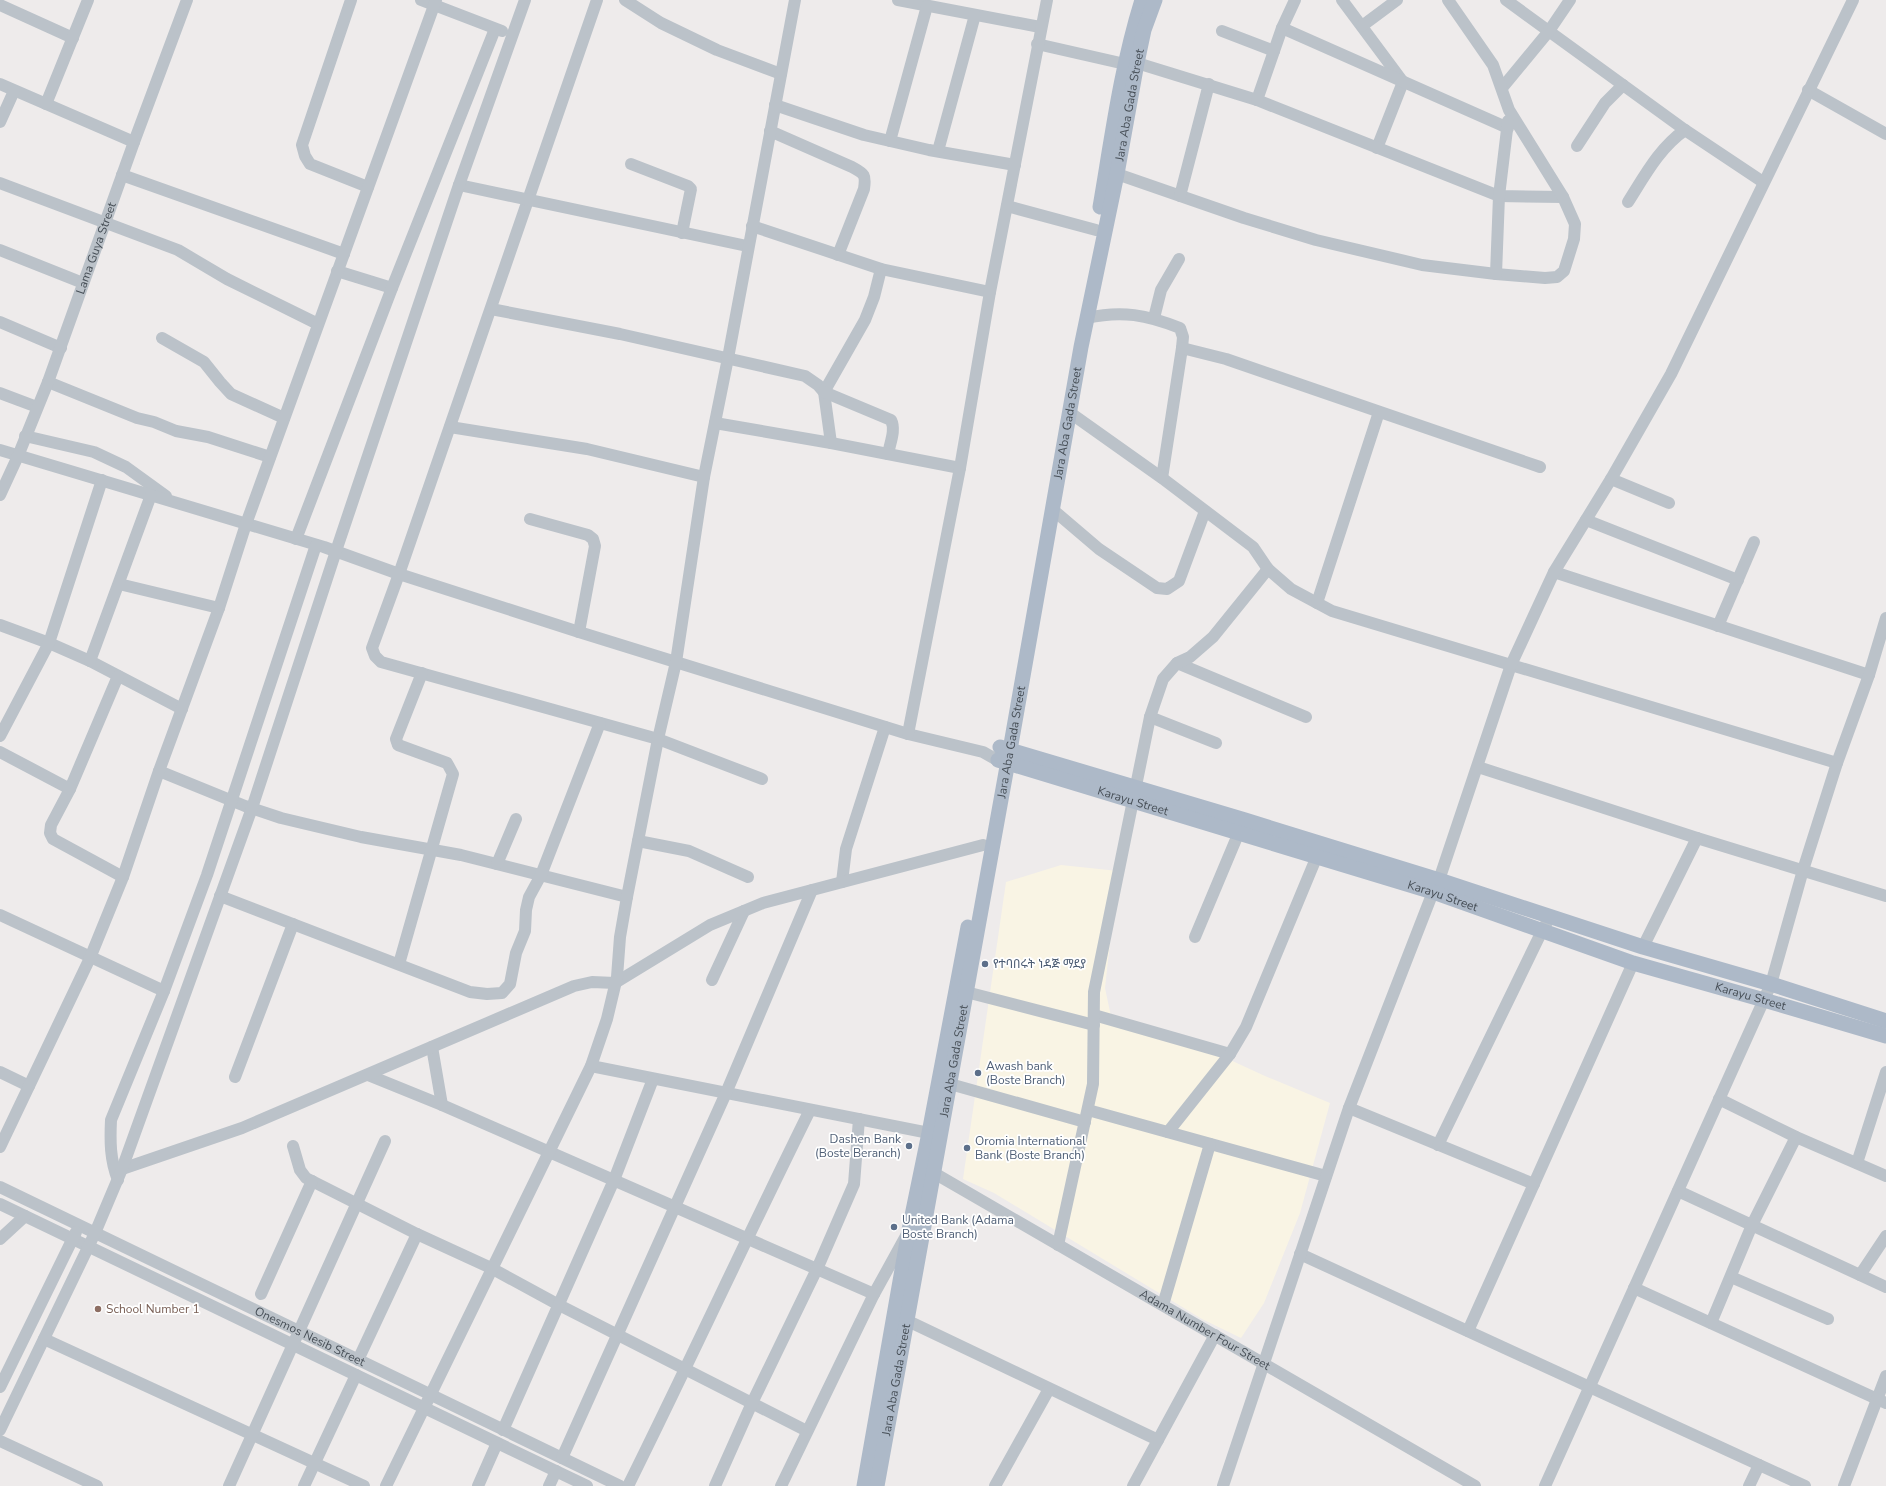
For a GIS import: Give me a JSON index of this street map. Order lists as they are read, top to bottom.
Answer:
{
  "streets": {
    "main road": ["Jara Aba Gada Street", "Karayu Street"],
    "street": ["Lama Guya Street", "Adama Number Four Street", "Onesmos Nesib Street"]
  },
  "crossings": [
    ["Jara Aba Gada Street", "Karayu Street"],
    ["Jara Aba Gada Street", "Adama Number Four Street"]
  ],
  "places": [
    "የተባበሩት ነዳጅ ማደያ",
    "Awash bank (Boste Branch)",
    "Dashen Bank (Boste Beranch)",
    "Oromia International Bank (Boste Branch)",
    "United Bank (Adama Boste Branch)",
    "School Number 1"
  ]
}
